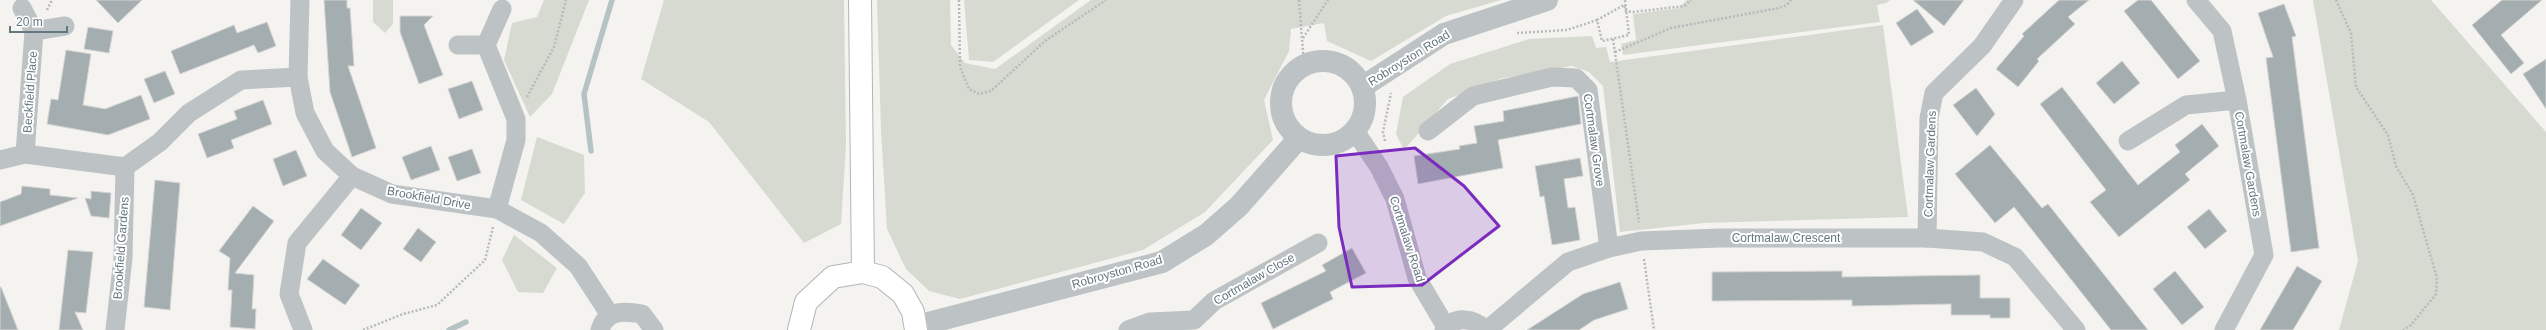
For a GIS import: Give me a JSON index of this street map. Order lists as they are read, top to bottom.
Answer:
{
  "streets": {
    "street": [
      "Robroyston Road",
      "Beckfield Place",
      "Cortmalaw Grove",
      "Cortmalaw Gardens",
      "Brookfield Drive",
      "Cortmalaw Crescent",
      "Cortmalaw Road",
      "Brookfield Gardens",
      "Cortmalaw Close"
    ]
  },
  "crossings": [
    ["Robroyston Road", "Cortmalaw Road"],
    ["Cortmalaw Grove", "Cortmalaw Crescent"],
    ["Cortmalaw Gardens", "Cortmalaw Crescent"]
  ],
  "scale_bar": "20 m"
}
